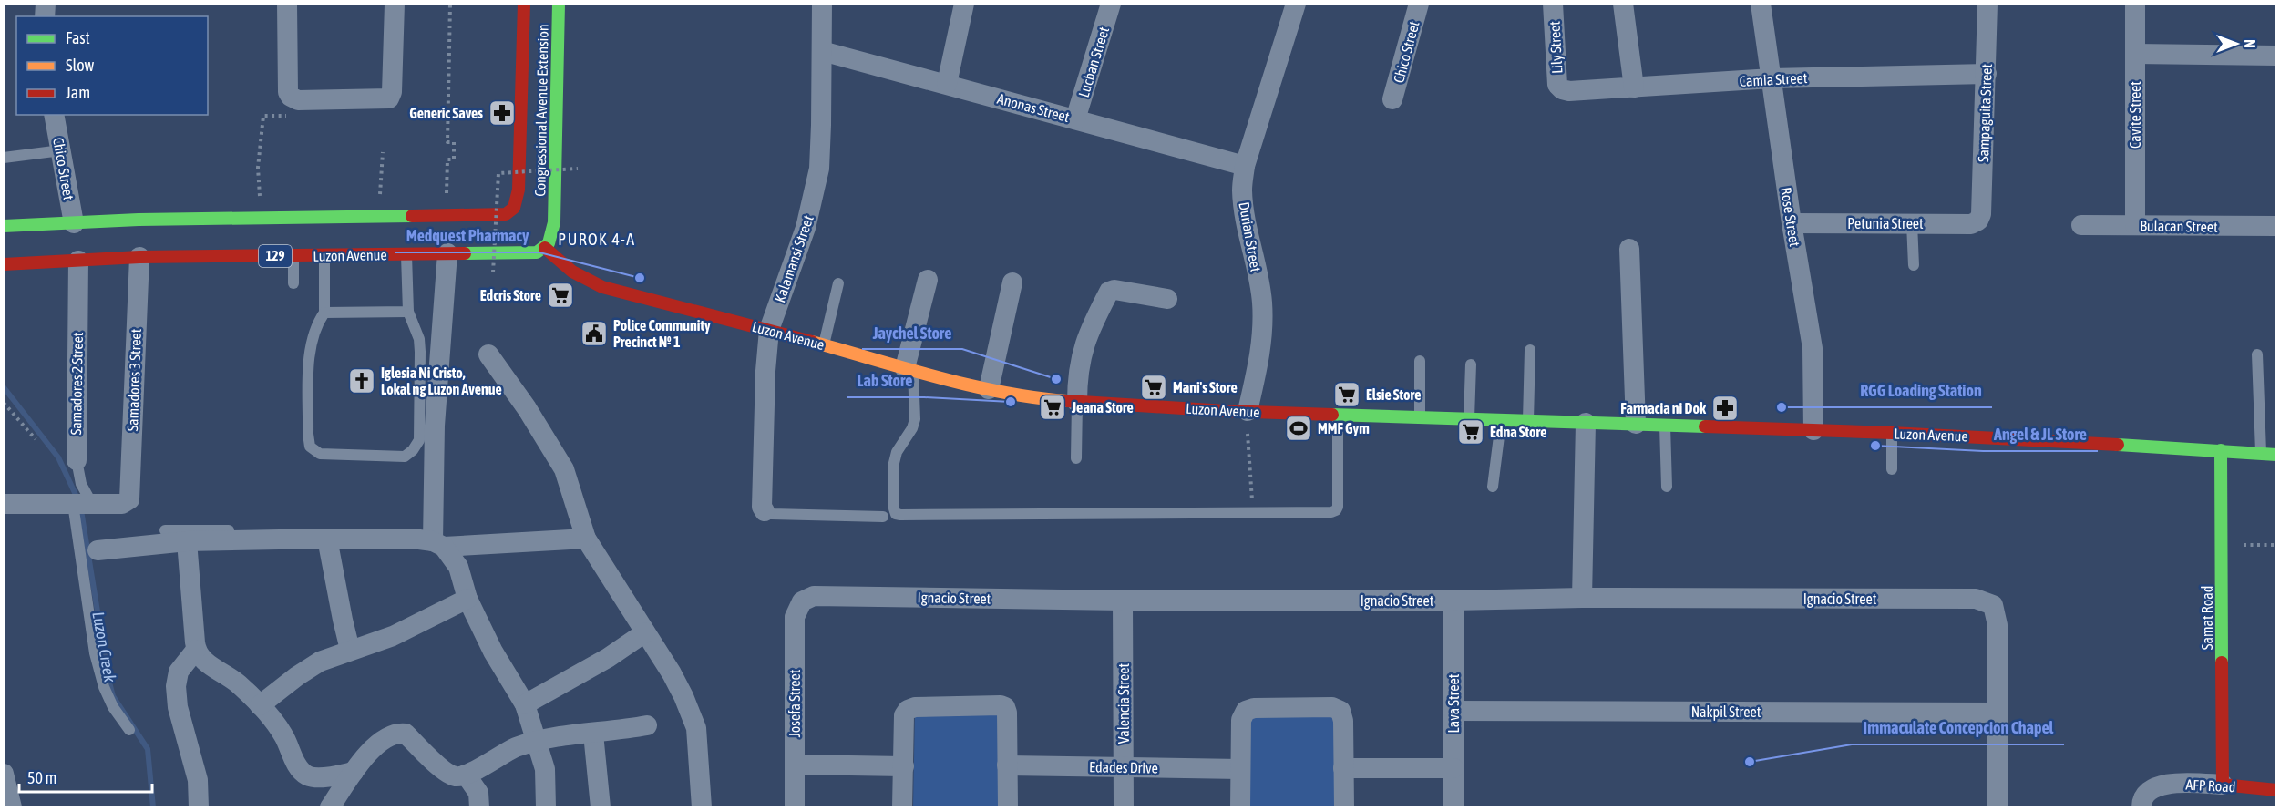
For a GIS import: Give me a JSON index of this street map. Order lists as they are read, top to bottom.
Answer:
{
  "streets": {
    "main road": [
      "Congressional Avenue Extension",
      "Luzon Avenue",
      "129",
      "Samat Road",
      "AFP Road"
    ],
    "street": [
      "Lily Street",
      "Chico Street",
      "Lucban Street",
      "Camia Street",
      "Anonas Street",
      "Sampaguita Street",
      "Cavite Street",
      "Rose Street",
      "Petunia Street",
      "Bulacan Street",
      "Durian Street",
      "Kalamansi Street",
      "Samadores 3 Street",
      "Samadores 2 Street",
      "Ignacio Street",
      "Josefa Street",
      "Valencia Street",
      "Lava Street",
      "Nakpil Street",
      "Edades Drive"
    ]
  },
  "crossings": [
    ["Lily Street", "Camia Street"],
    ["Lucban Street", "Anonas Street"],
    ["Camia Street", "Sampaguita Street"],
    ["Camia Street", "Rose Street"],
    ["Anonas Street", "Durian Street"],
    ["Anonas Street", "Kalamansi Street"],
    ["Congressional Avenue Extension", "Luzon Avenue"],
    ["Sampaguita Street", "Petunia Street"],
    ["Cavite Street", "Bulacan Street"],
    ["Rose Street", "Petunia Street"],
    ["Rose Street", "Luzon Avenue"],
    ["Durian Street", "Luzon Avenue"],
    ["Luzon Avenue", "Kalamansi Street"],
    ["Luzon Avenue", "Samadores 3 Street"],
    ["Luzon Avenue", "Samadores 2 Street"],
    ["Luzon Avenue", "Samat Road"],
    ["Samadores 3 Street", "Samadores 2 Street"],
    ["Ignacio Street", "Josefa Street"],
    ["Ignacio Street", "Valencia Street"],
    ["Ignacio Street", "Lava Street"],
    ["Ignacio Street", "Nakpil Street"],
    ["Samat Road", "AFP Road"],
    ["Valencia Street", "Edades Drive"],
    ["Lava Street", "Nakpil Street"]
  ],
  "districts": ["PUROK 4-A"],
  "water": ["Luzon Creek"],
  "places": {
    "pharmacy": ["Generic Saves", "Farmacia ni Dok"],
    "other": [
      "Medquest Pharmacy",
      "Jaychel Store",
      "Lab Store",
      "RGG Loading Station",
      "Angel & JL Store",
      "Immaculate Concepcion Chapel"
    ],
    "supermarket": [
      "Edcris Store",
      "Mani's Store",
      "Elsie Store",
      "Jeana Store",
      "Edna Store"
    ],
    "public building": ["Police Community Precinct № 1"],
    "church": ["Iglesia Ni Cristo, Lokal ng Luzon Avenue"],
    "sports": ["MMF Gym"]
  },
  "legend": ["Fast", "Slow", "Jam"],
  "scale_bar": "50 m",
  "north": "right"
}
